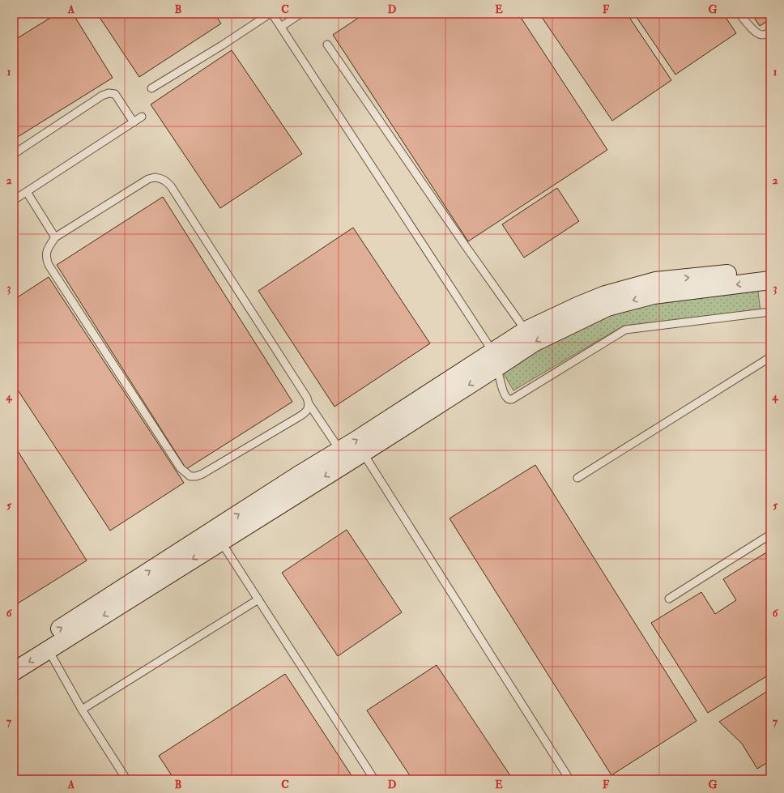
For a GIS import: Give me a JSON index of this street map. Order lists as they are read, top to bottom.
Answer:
{
  "grid": {
    "columns": [
      "A",
      "B",
      "C",
      "D",
      "E",
      "F",
      "G"
    ],
    "rows": [
      "1",
      "2",
      "3",
      "4",
      "5",
      "6",
      "7"
    ]
  }
}
